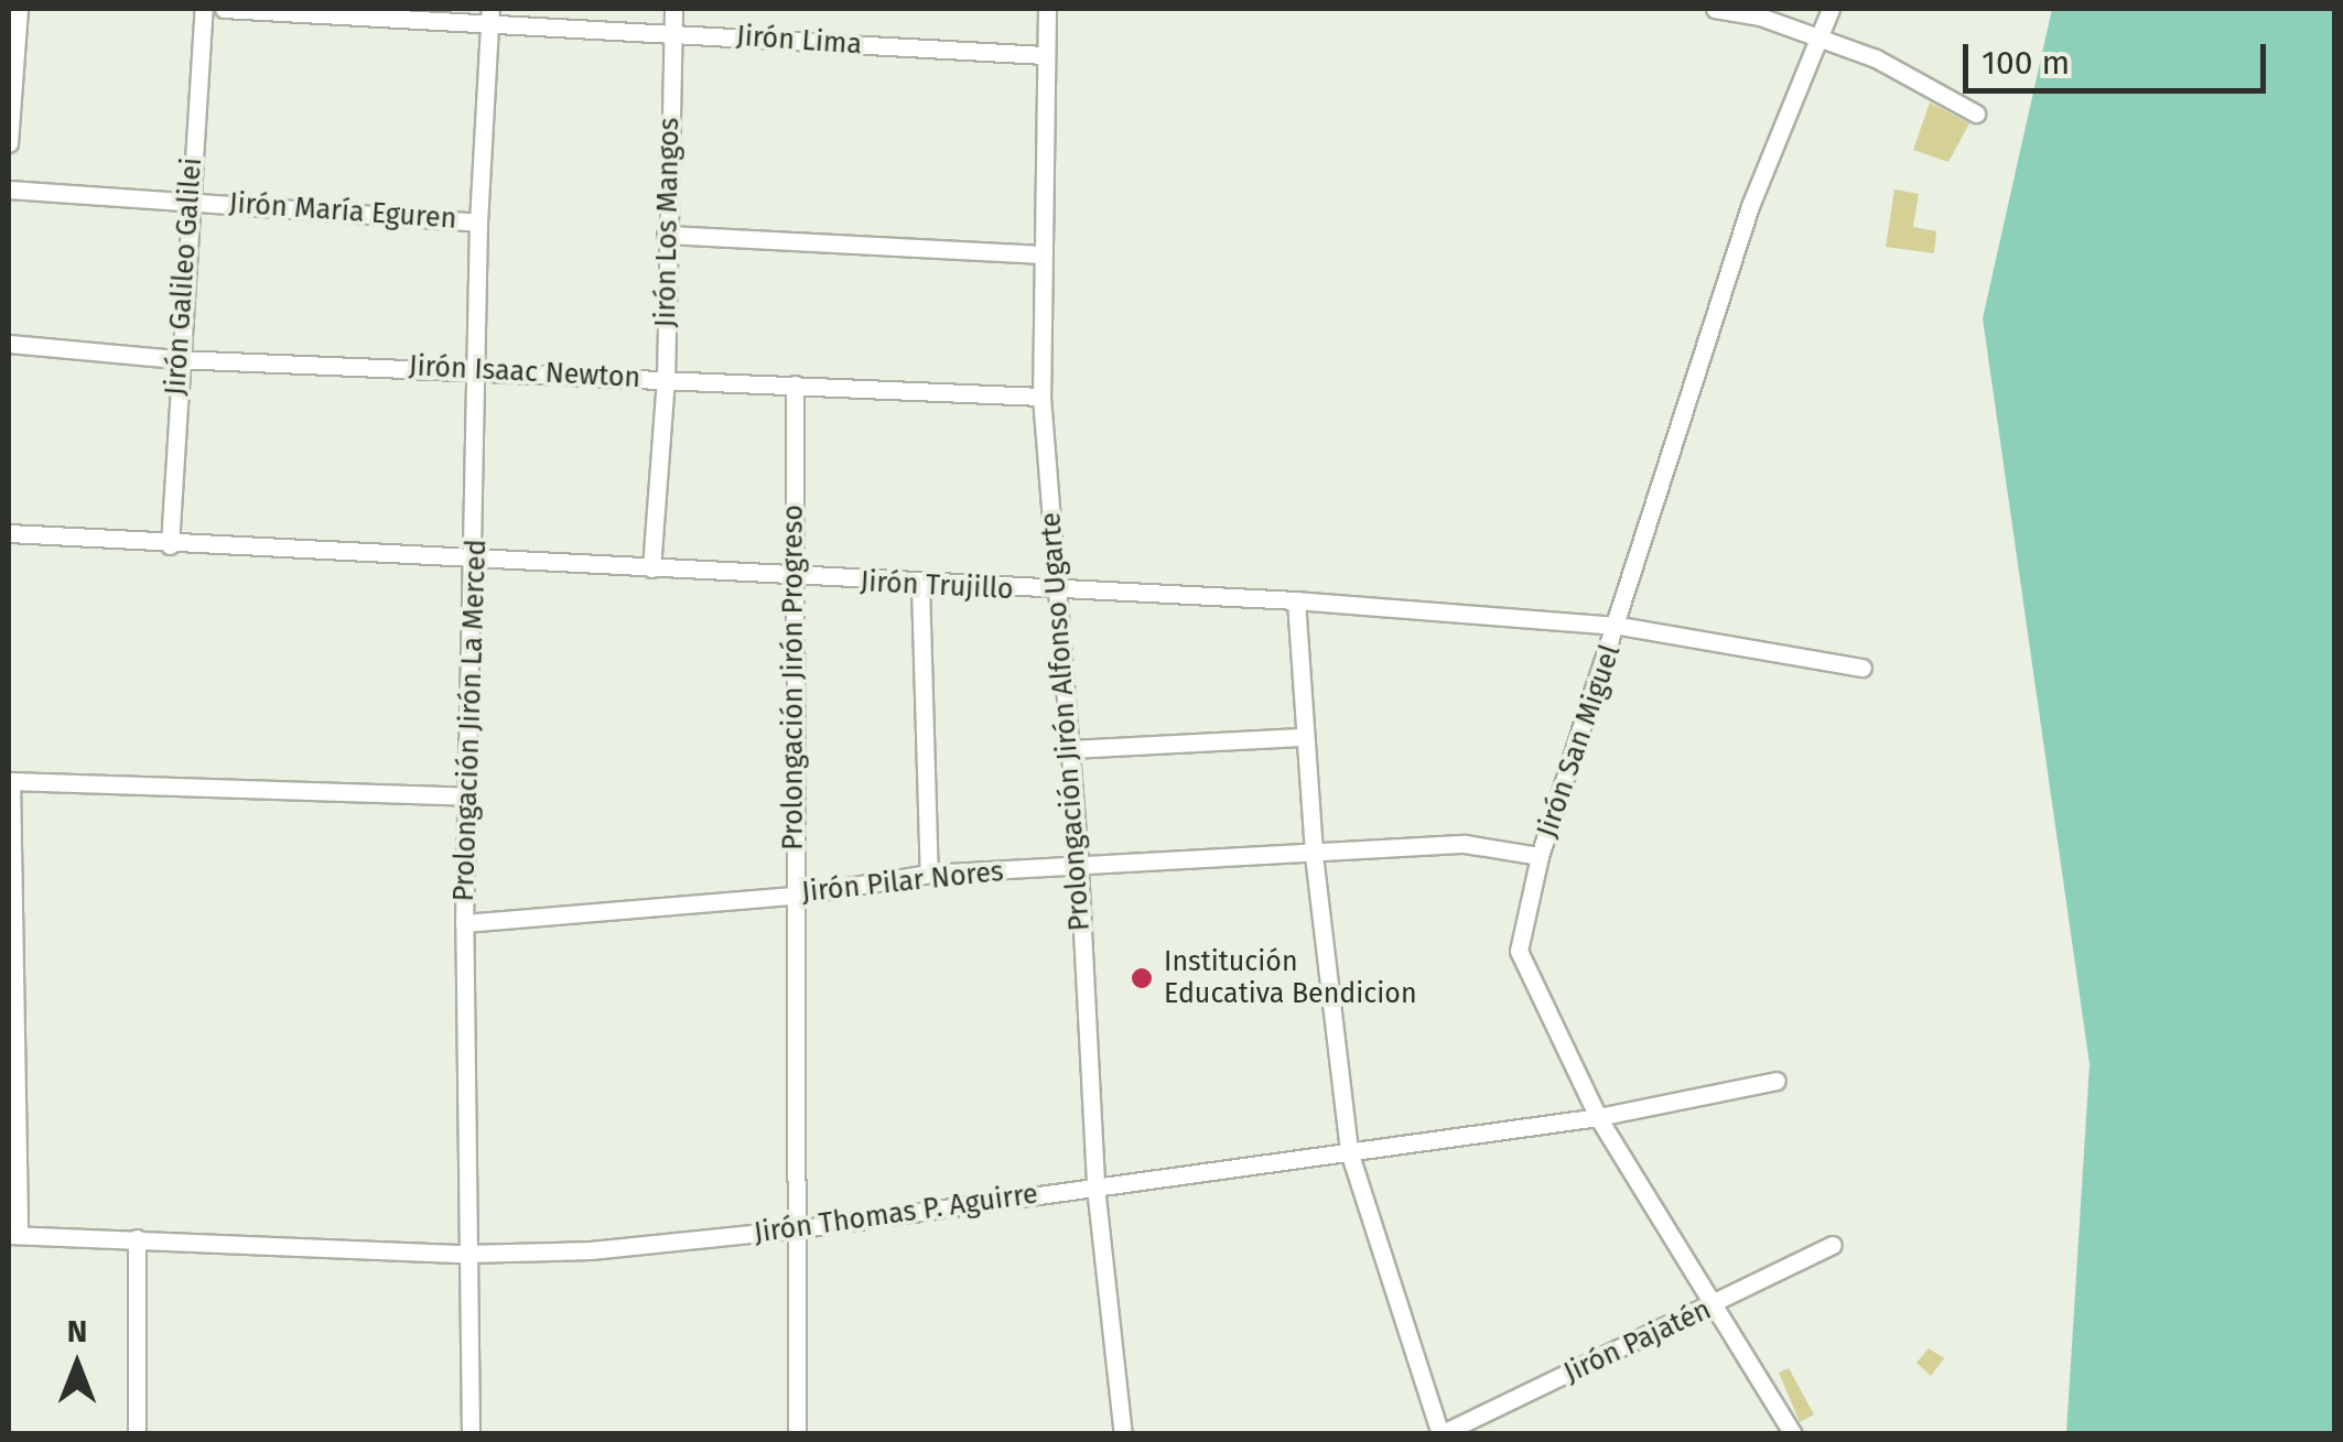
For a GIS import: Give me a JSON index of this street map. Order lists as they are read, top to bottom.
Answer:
{
  "streets": {
    "street": [
      "Jirón Lima",
      "Jirón María Eguren",
      "Jirón Los Mangos",
      "Jirón Galileo Galilei",
      "Jirón Isaac Newton",
      "Jirón Trujillo",
      "Prolongación Jirón Progreso",
      "Prolongación Jirón La Merced",
      "Prolongación Jirón Alfonso Ugarte",
      "Jirón San Miguel",
      "Jirón Pilar Nores",
      "Jirón Thomas P. Aguirre",
      "Jirón Pajatén"
    ]
  },
  "crossings": [
    ["Jirón Lima", "Jirón Los Mangos"],
    ["Jirón Lima", "Prolongación Jirón La Merced"],
    ["Jirón Lima", "Prolongación Jirón Alfonso Ugarte"],
    ["Jirón María Eguren", "Jirón Galileo Galilei"],
    ["Jirón María Eguren", "Prolongación Jirón La Merced"],
    ["Jirón Los Mangos", "Jirón Isaac Newton"],
    ["Jirón Los Mangos", "Jirón Trujillo"],
    ["Jirón Galileo Galilei", "Jirón Isaac Newton"],
    ["Jirón Galileo Galilei", "Jirón Trujillo"],
    ["Jirón Isaac Newton", "Prolongación Jirón Progreso"],
    ["Jirón Isaac Newton", "Prolongación Jirón La Merced"],
    ["Jirón Isaac Newton", "Prolongación Jirón Alfonso Ugarte"],
    ["Jirón Trujillo", "Prolongación Jirón Progreso"],
    ["Jirón Trujillo", "Prolongación Jirón La Merced"],
    ["Jirón Trujillo", "Prolongación Jirón Alfonso Ugarte"],
    ["Jirón Trujillo", "Jirón San Miguel"],
    ["Prolongación Jirón Progreso", "Jirón Pilar Nores"],
    ["Prolongación Jirón Progreso", "Jirón Thomas P. Aguirre"],
    ["Prolongación Jirón La Merced", "Jirón Pilar Nores"],
    ["Prolongación Jirón La Merced", "Jirón Thomas P. Aguirre"],
    ["Prolongación Jirón Alfonso Ugarte", "Jirón Pilar Nores"],
    ["Prolongación Jirón Alfonso Ugarte", "Jirón Thomas P. Aguirre"],
    ["Jirón San Miguel", "Jirón Pilar Nores"],
    ["Jirón San Miguel", "Jirón Thomas P. Aguirre"],
    ["Jirón San Miguel", "Jirón Pajatén"]
  ],
  "places": ["Institución Educativa Bendicion"],
  "scale_bar": "100 m",
  "north": "top"
}
